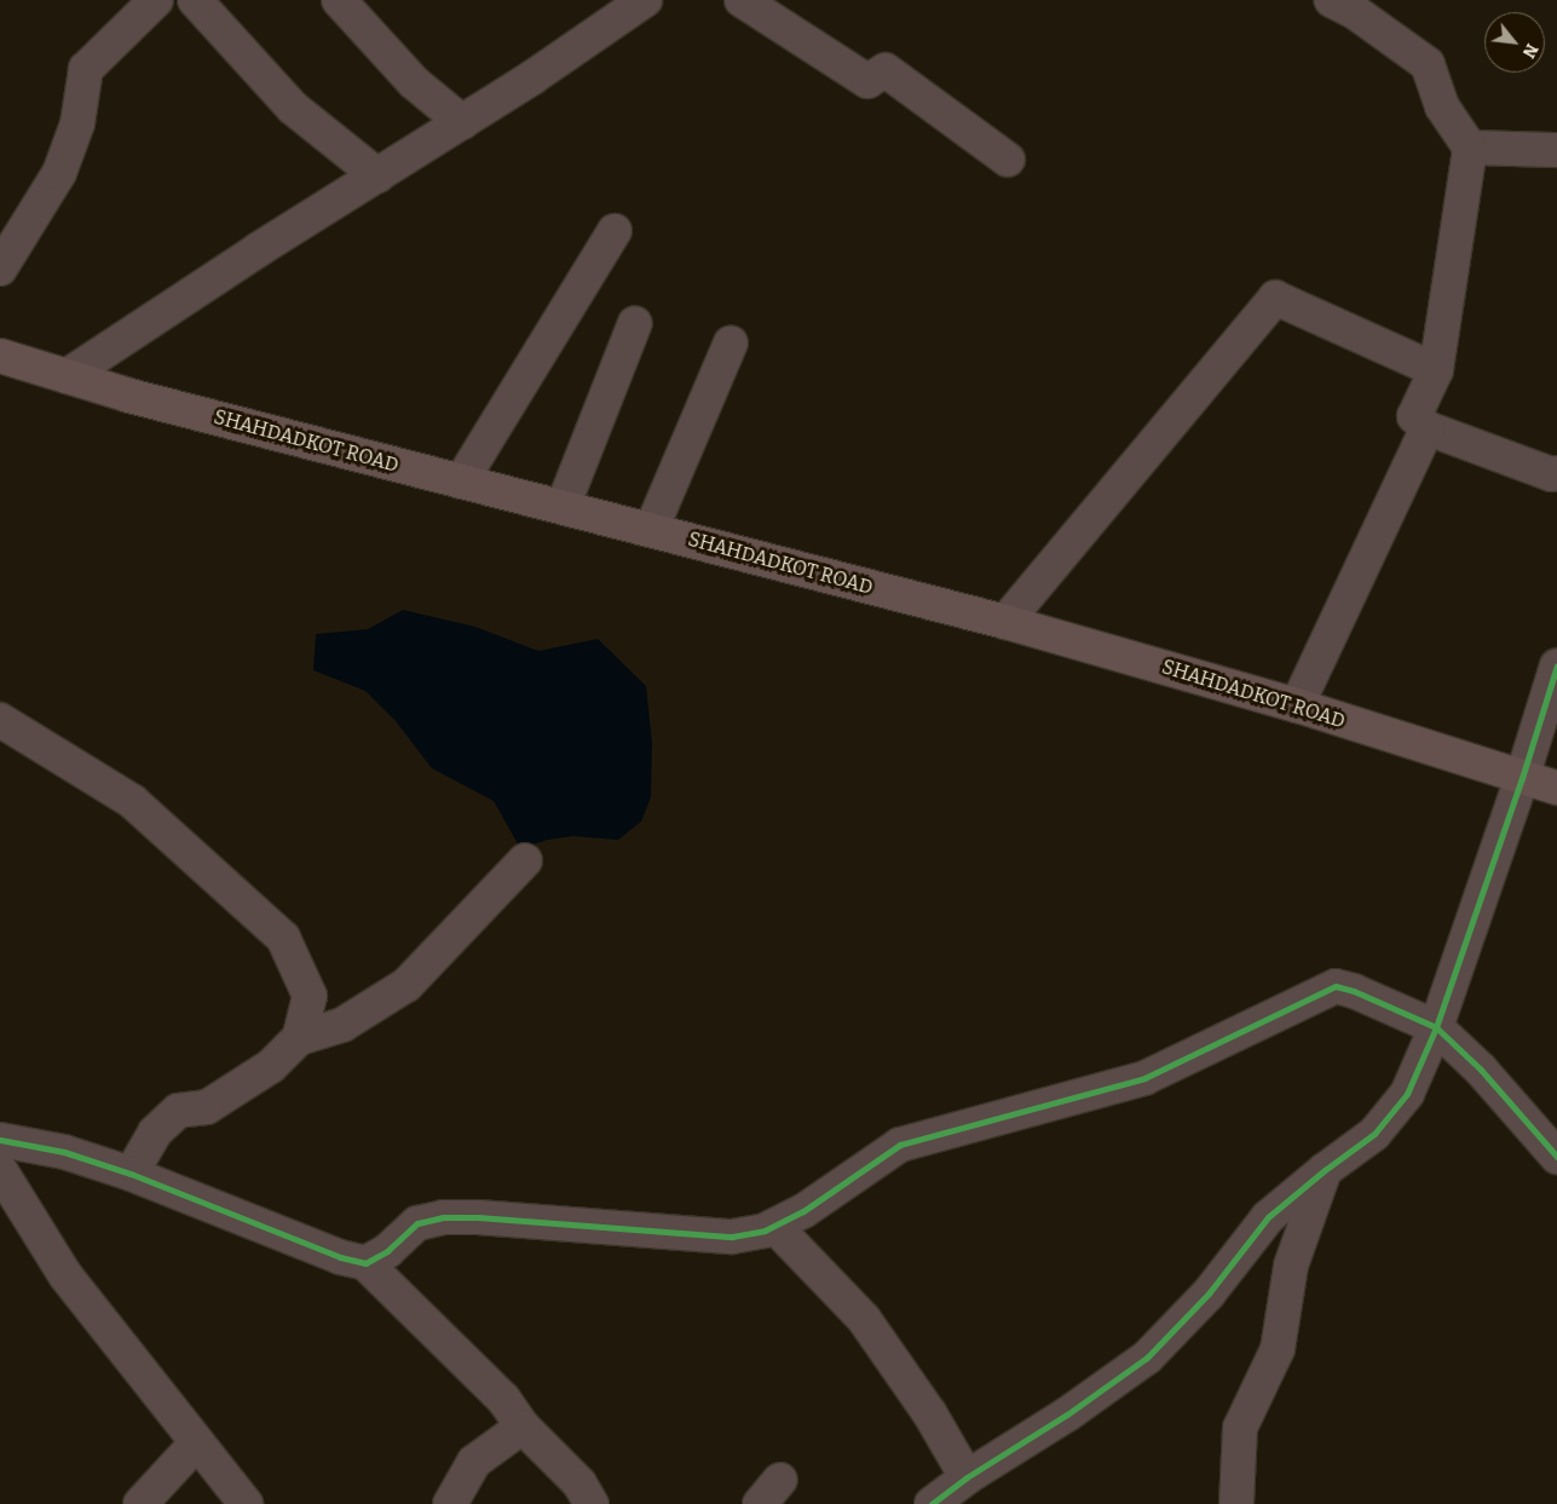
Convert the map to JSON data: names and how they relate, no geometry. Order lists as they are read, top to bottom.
{
  "streets": {
    "main road": ["SHAHDADKOT ROAD"]
  },
  "north": "bottom right"
}
